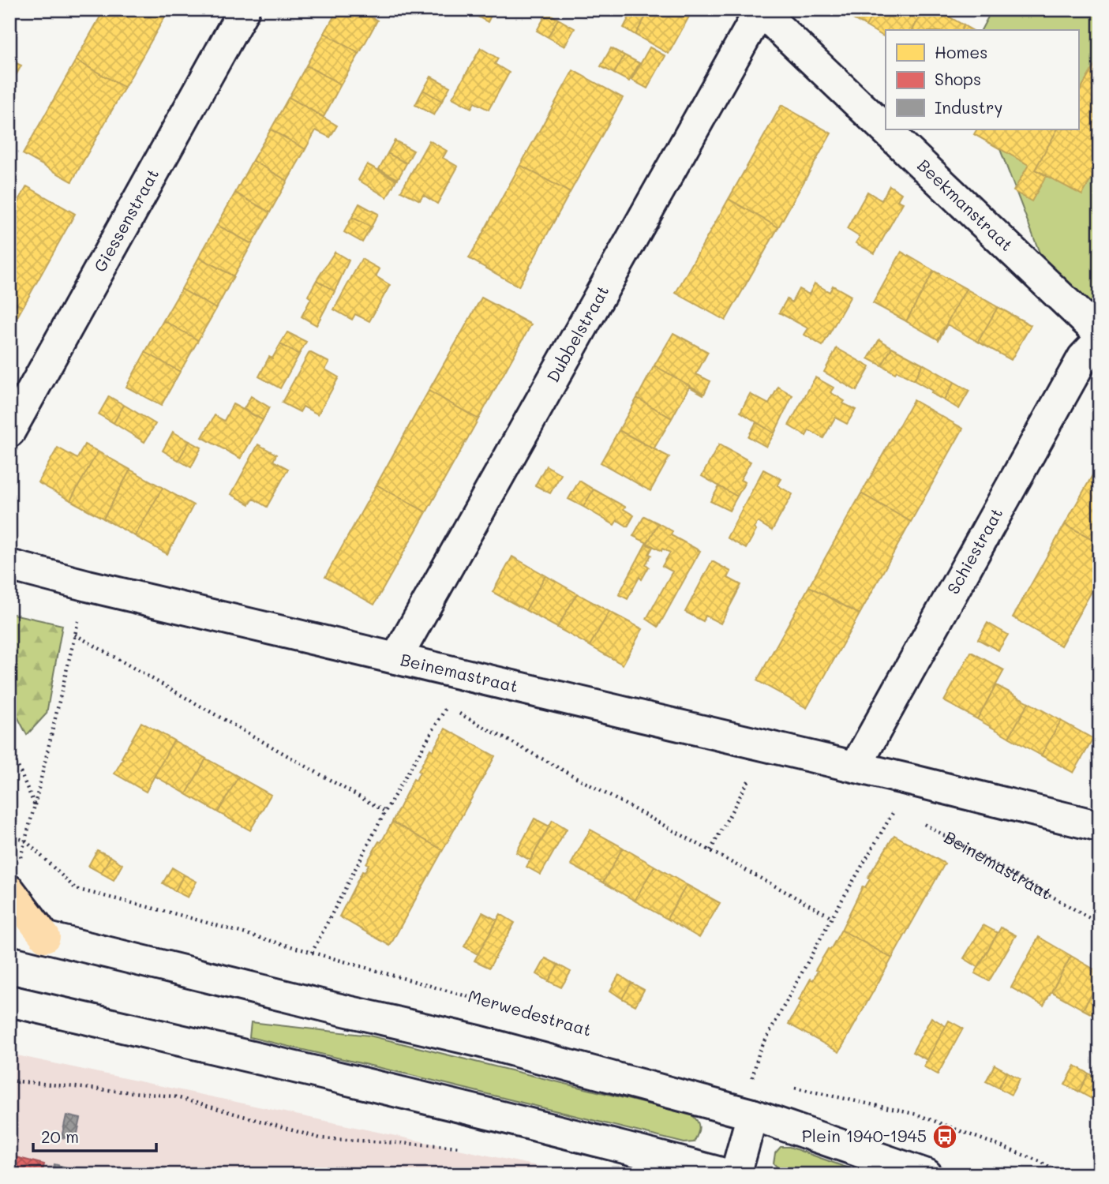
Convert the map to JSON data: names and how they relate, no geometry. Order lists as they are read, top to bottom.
{
  "streets": {
    "street": [
      "Beekmanstraat",
      "Giessenstraat",
      "Dubbelstraat",
      "Schiestraat",
      "Beinemastraat"
    ],
    "path": ["Merwedestraat"]
  },
  "crossings": [
    ["Beekmanstraat", "Dubbelstraat"],
    ["Dubbelstraat", "Beinemastraat"],
    ["Schiestraat", "Beinemastraat"]
  ],
  "places": {
    "bus stop": ["Plein 1940-1945"]
  },
  "legend": ["Homes", "Shops", "Industry"],
  "scale_bar": "20 m"
}
